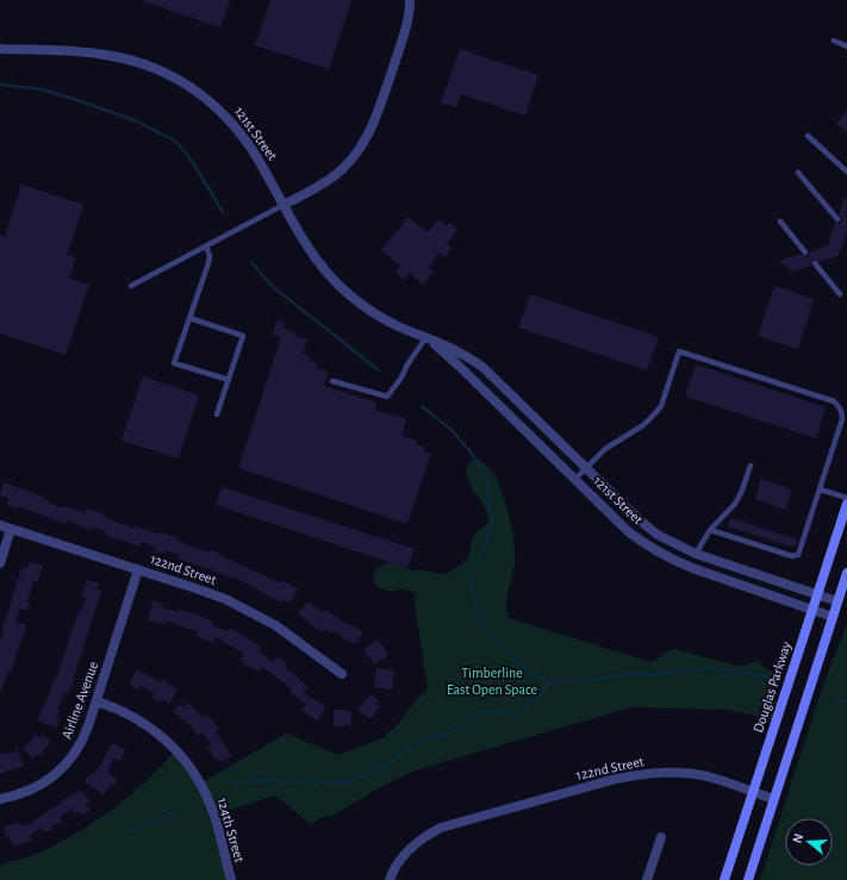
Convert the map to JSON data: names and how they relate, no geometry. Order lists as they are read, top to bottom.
{
  "streets": {
    "main road": ["Douglas Parkway"],
    "street": [
      "121st Street",
      "122nd Street",
      "Airline Avenue",
      "124th Street"
    ]
  },
  "crossings": [
    ["121st Street", "Douglas Parkway"],
    ["122nd Street", "Douglas Parkway"],
    ["122nd Street", "Airline Avenue"],
    ["Airline Avenue", "124th Street"]
  ],
  "parks": ["Timberline East Open Space"],
  "north": "left"
}
